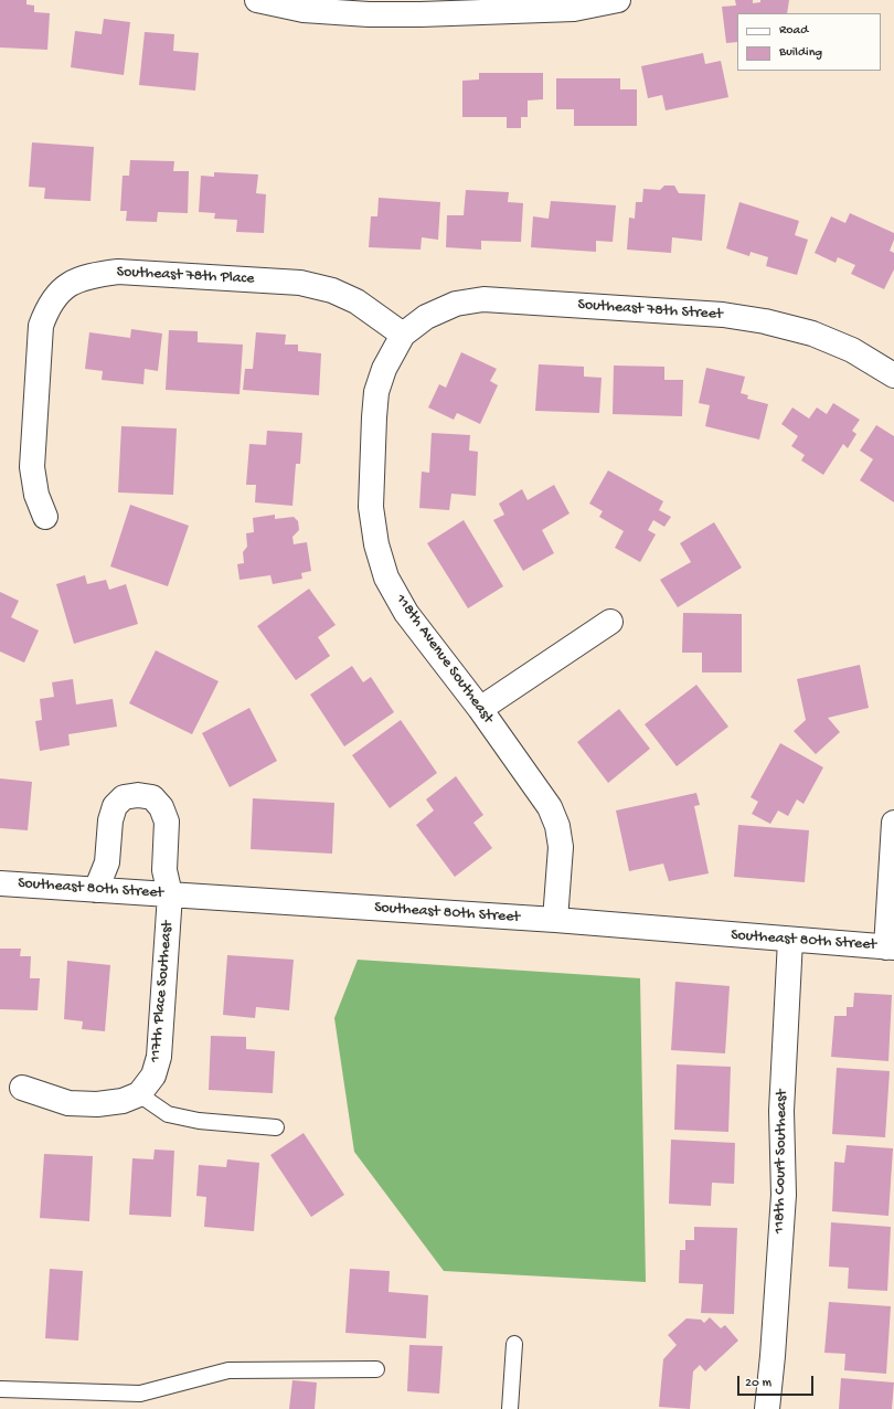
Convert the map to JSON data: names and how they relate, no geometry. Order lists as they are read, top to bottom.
{
  "streets": {
    "street": [
      "Southeast 78th Place",
      "Southeast 78th Street",
      "118th Avenue Southeast",
      "Southeast 80th Street",
      "117th Place Southeast",
      "118th Court Southeast"
    ]
  },
  "crossings": [
    ["Southeast 78th Place", "Southeast 78th Street"],
    ["Southeast 78th Place", "118th Avenue Southeast"],
    ["Southeast 78th Street", "118th Avenue Southeast"],
    ["118th Avenue Southeast", "Southeast 80th Street"],
    ["Southeast 80th Street", "117th Place Southeast"],
    ["Southeast 80th Street", "118th Court Southeast"]
  ],
  "legend": ["Road", "Building"],
  "scale_bar": "20 m"
}
